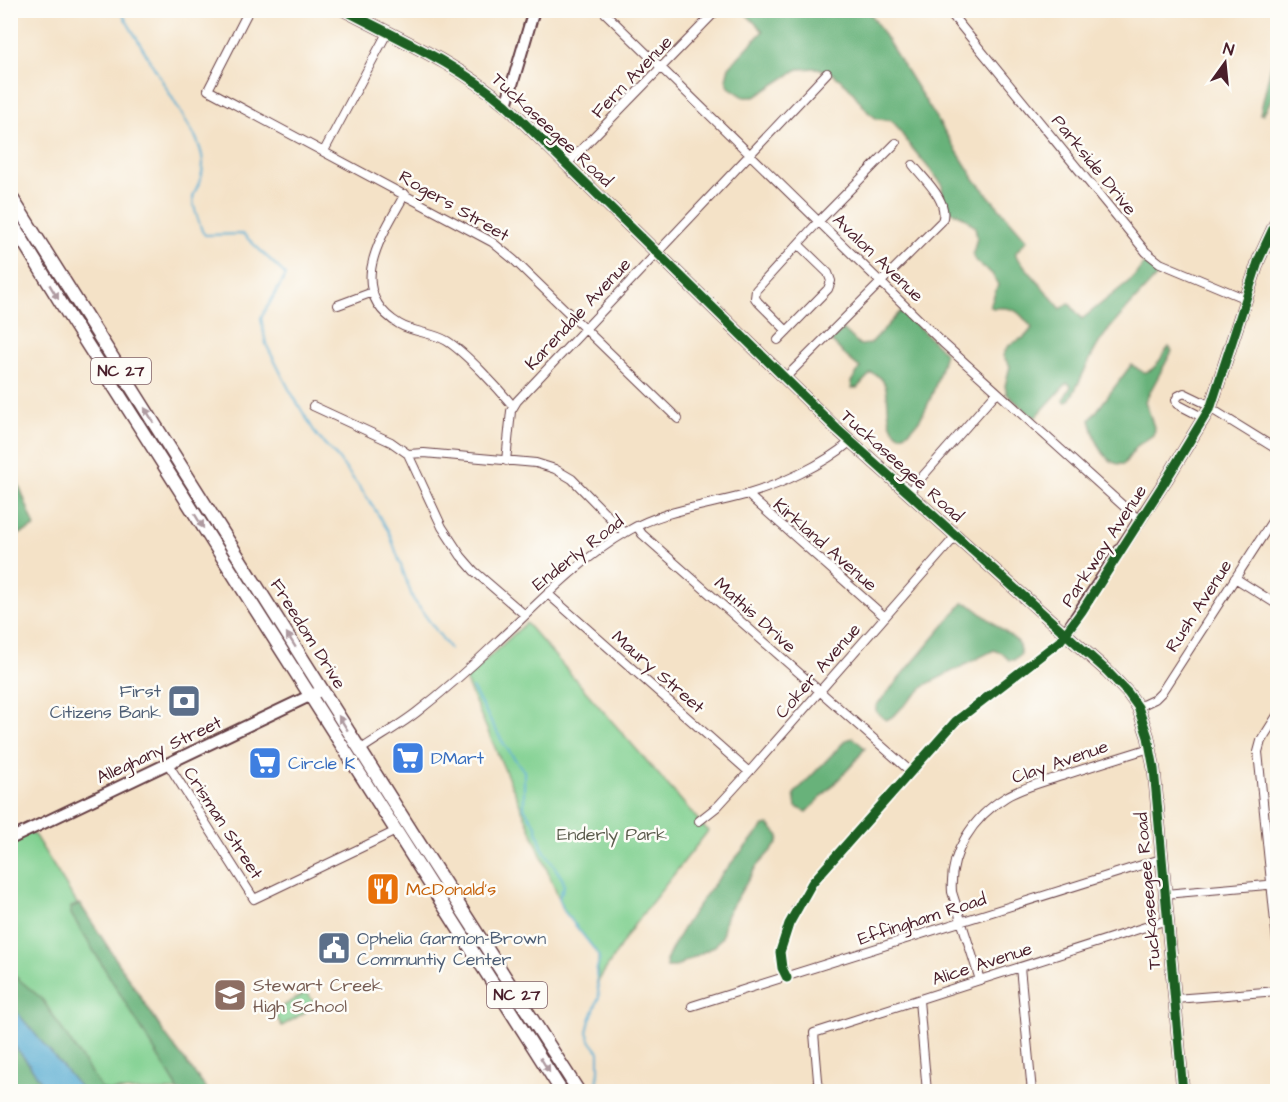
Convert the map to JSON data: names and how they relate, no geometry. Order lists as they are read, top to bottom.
{
  "streets": {
    "main road": [
      "Tuckaseegee Road",
      "NC 27",
      "Parkway Avenue",
      "Freedom Drive",
      "Alleghany Street"
    ],
    "street": [
      "Fern Avenue",
      "Parkside Drive",
      "Rogers Street",
      "Avalon Avenue",
      "Karendale Avenue",
      "Kirkland Avenue",
      "Enderly Road",
      "Rush Avenue",
      "Mathis Drive",
      "Coker Avenue",
      "Maury Street",
      "Clay Avenue",
      "Crisman Street",
      "Effingham Road",
      "Alice Avenue"
    ]
  },
  "crossings": [
    ["Fern Avenue", "Tuckaseegee Road"],
    ["Fern Avenue", "Avalon Avenue"],
    ["Tuckaseegee Road", "Karendale Avenue"],
    ["Tuckaseegee Road", "Parkway Avenue"],
    ["Tuckaseegee Road", "Enderly Road"],
    ["Tuckaseegee Road", "Rush Avenue"],
    ["Tuckaseegee Road", "Coker Avenue"],
    ["Tuckaseegee Road", "Clay Avenue"],
    ["Tuckaseegee Road", "Effingham Road"],
    ["Tuckaseegee Road", "Alice Avenue"],
    ["Parkside Drive", "Parkway Avenue"],
    ["Rogers Street", "Karendale Avenue"],
    ["Avalon Avenue", "Karendale Avenue"],
    ["Avalon Avenue", "Parkway Avenue"],
    ["Kirkland Avenue", "Enderly Road"],
    ["Kirkland Avenue", "Coker Avenue"],
    ["Parkway Avenue", "Mathis Drive"],
    ["Parkway Avenue", "Effingham Road"],
    ["Enderly Road", "Mathis Drive"],
    ["Enderly Road", "Freedom Drive"],
    ["Enderly Road", "Maury Street"],
    ["Mathis Drive", "Coker Avenue"],
    ["Freedom Drive", "Alleghany Street"],
    ["Freedom Drive", "Crisman Street"],
    ["Coker Avenue", "Maury Street"],
    ["Alleghany Street", "Crisman Street"],
    ["Clay Avenue", "Effingham Road"],
    ["Clay Avenue", "Alice Avenue"]
  ],
  "parks": ["Enderly Park"],
  "places": {
    "bank": ["First Citizens Bank"],
    "supermarket": ["DMart", "Circle K"],
    "restaurant": ["McDonald's"],
    "public building": ["Ophelia Garmon-Brown Communtiy Center"],
    "school or university": ["Stewart Creek High School"]
  },
  "north": "top"
}
